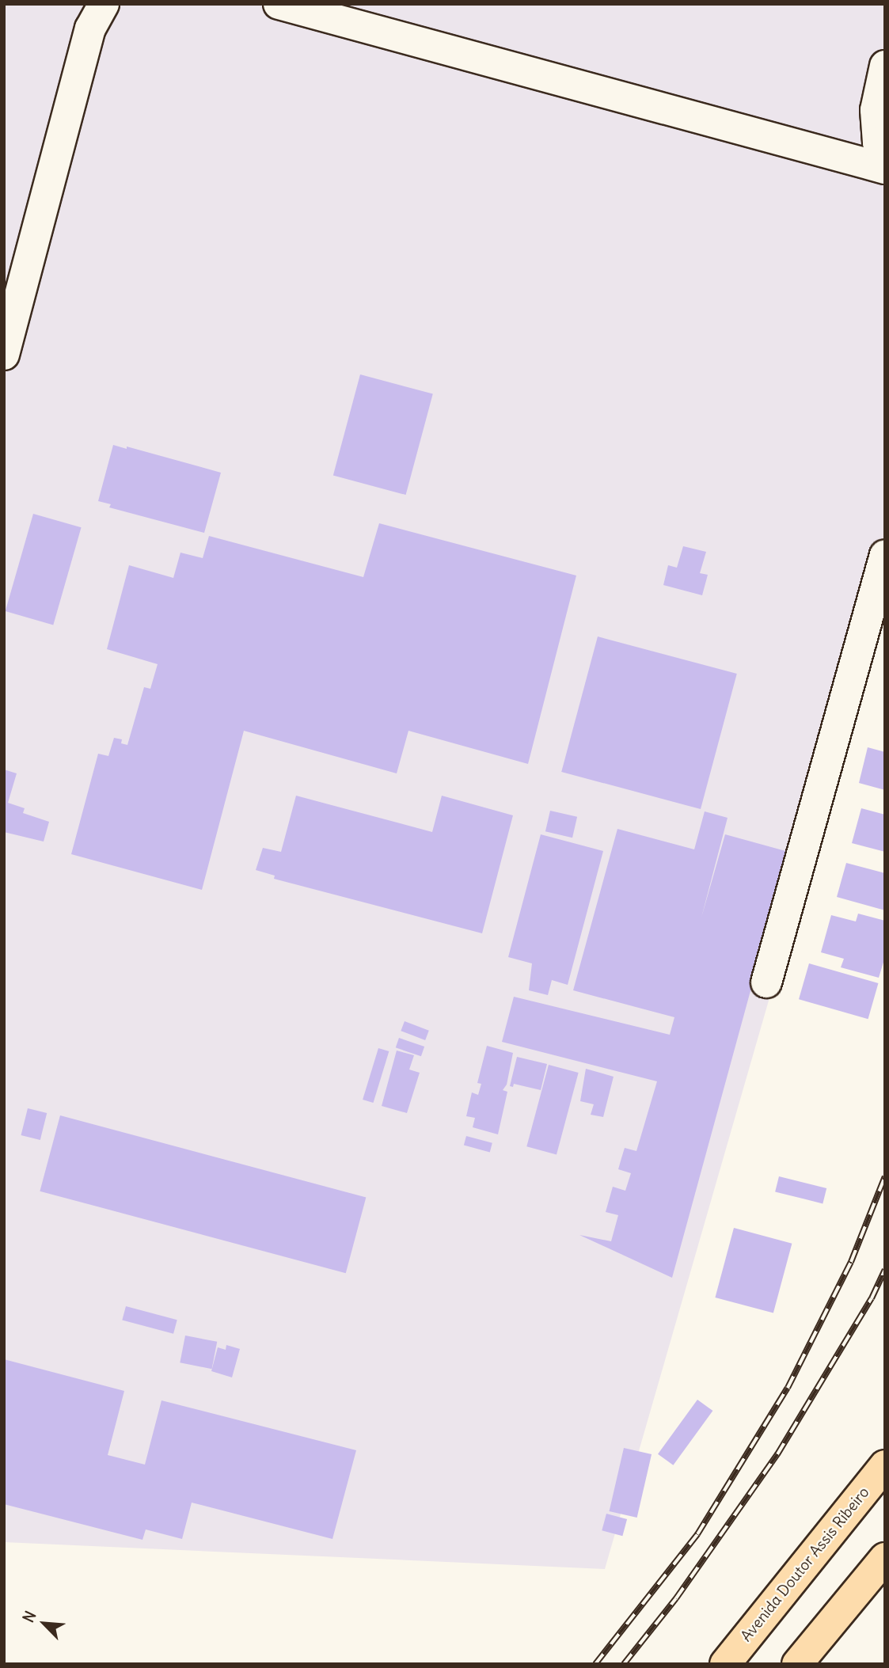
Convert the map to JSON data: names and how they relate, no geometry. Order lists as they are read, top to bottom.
{
  "streets": {
    "main road": ["Avenida Doutor Assis Ribeiro"]
  },
  "north": "top left"
}
